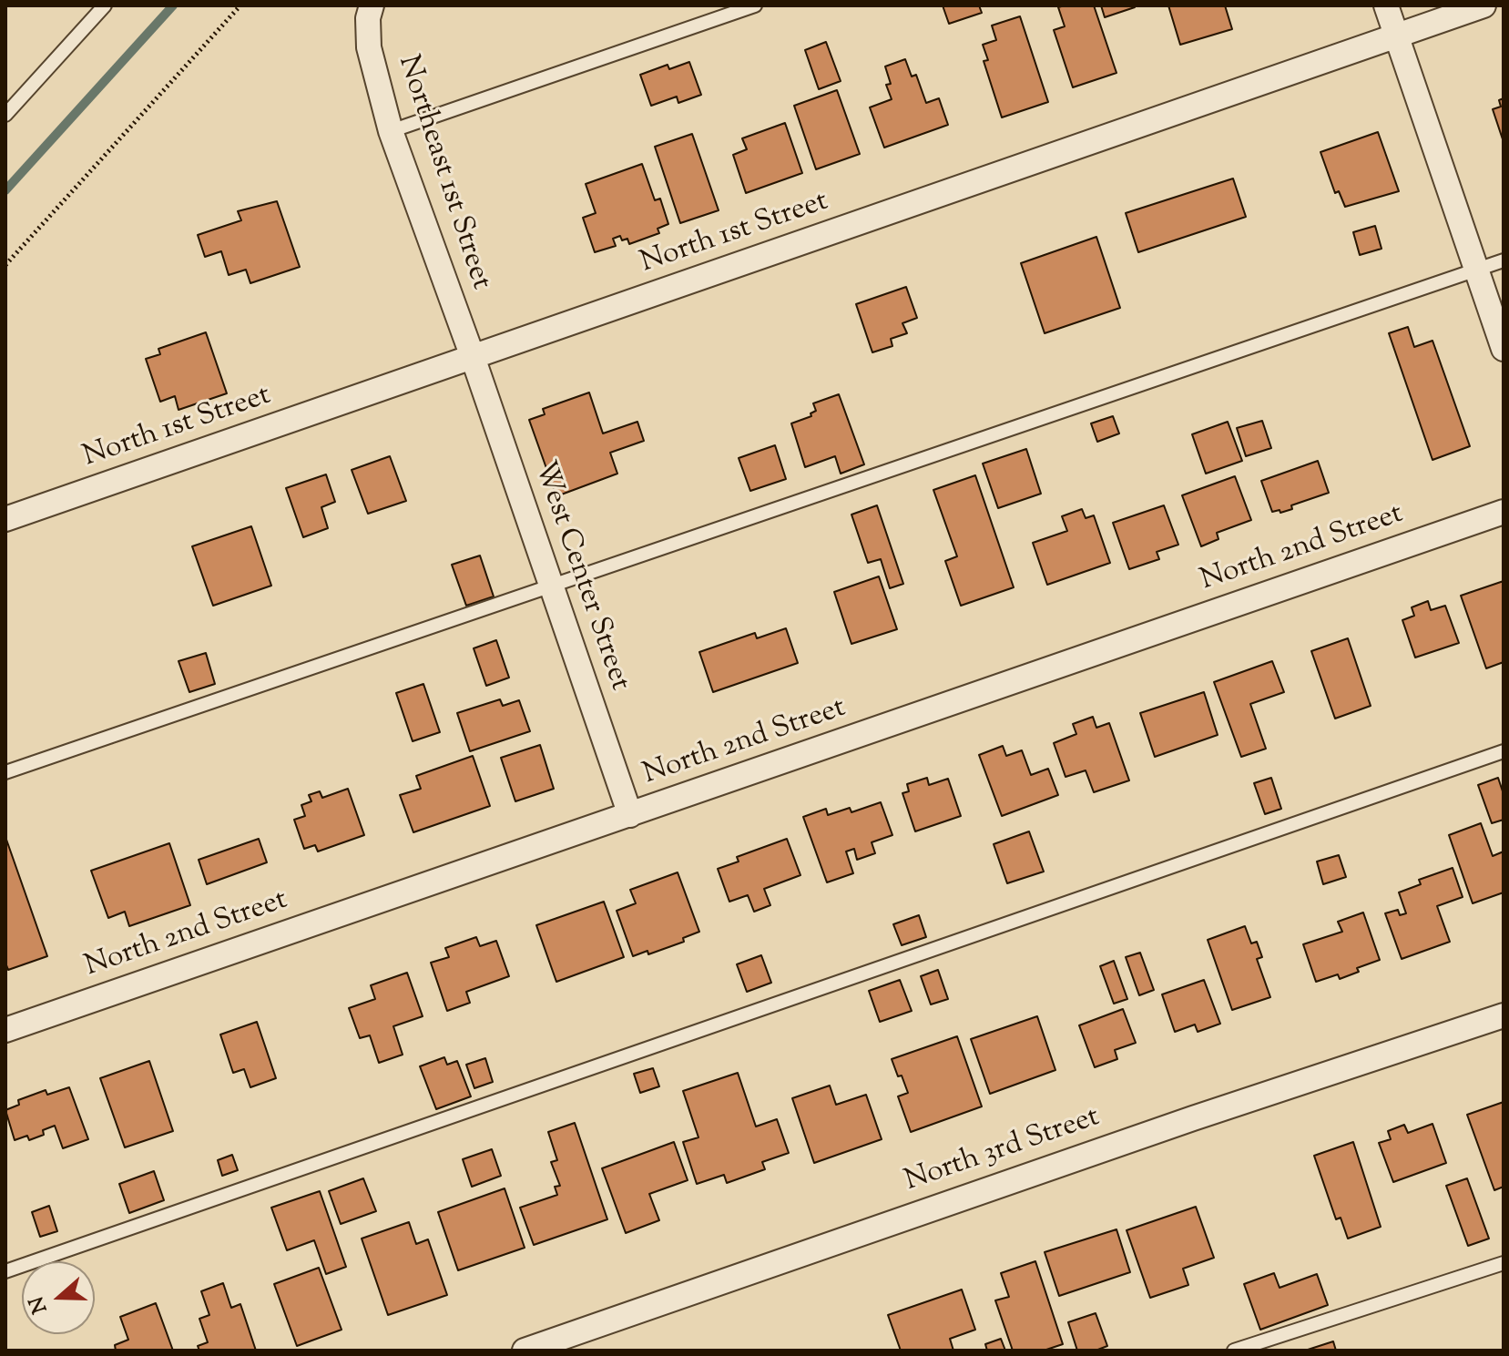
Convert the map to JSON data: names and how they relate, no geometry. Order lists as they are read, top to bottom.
{
  "streets": {
    "street": [
      "Northeast 1st Street",
      "North 1st Street",
      "North 2nd Street",
      "West Center Street",
      "North 3rd Street"
    ]
  },
  "crossings": [
    ["Northeast 1st Street", "North 1st Street"],
    ["Northeast 1st Street", "West Center Street"],
    ["North 1st Street", "West Center Street"],
    ["North 2nd Street", "West Center Street"]
  ],
  "north": "left"
}
